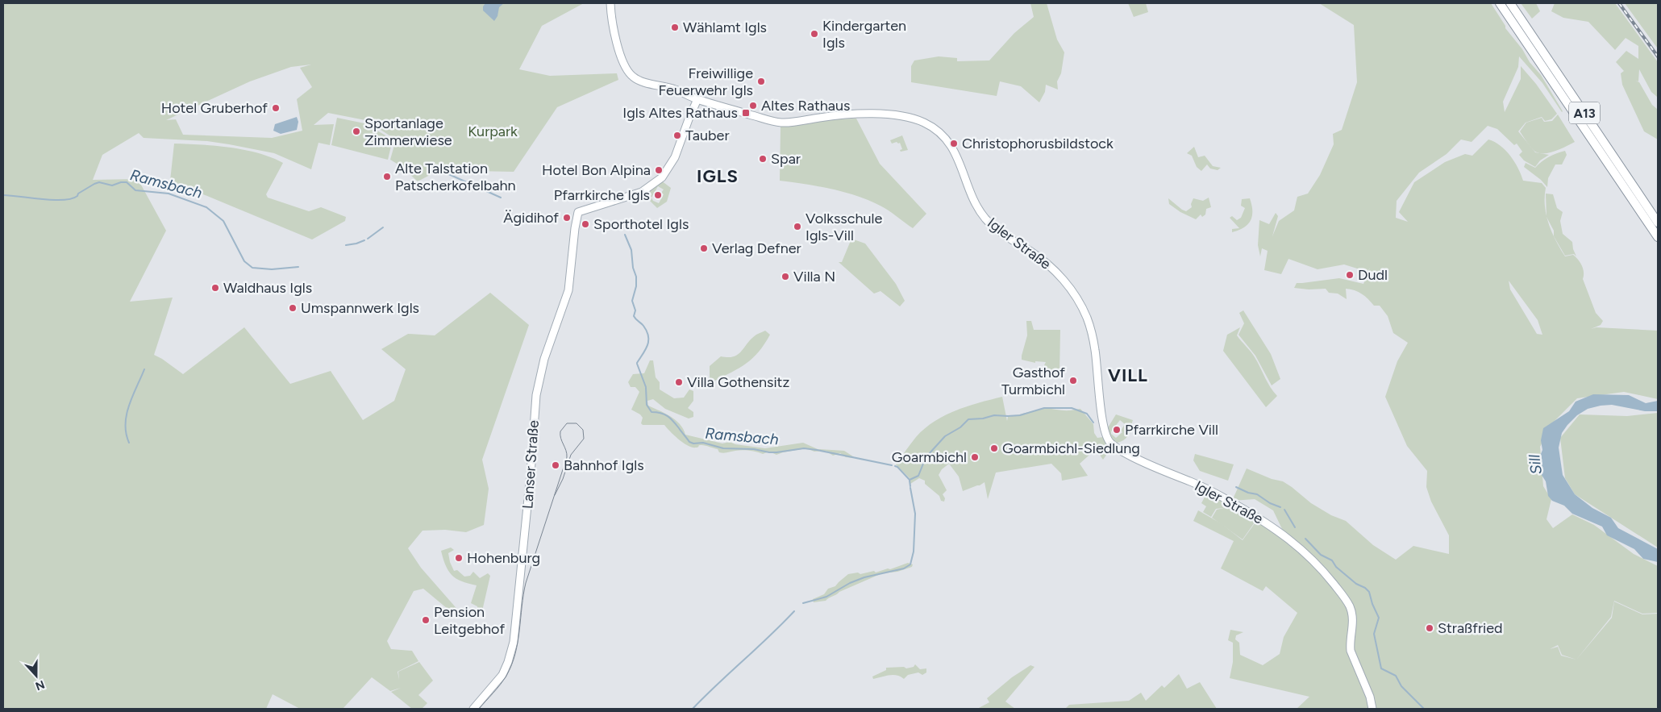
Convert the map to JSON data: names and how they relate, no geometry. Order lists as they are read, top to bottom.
{
  "streets": {
    "highway": ["A13"],
    "main road": ["Igler Straße", "Lanser Straße"]
  },
  "crossings": [
    ["Igler Straße", "Lanser Straße"]
  ],
  "districts": ["IGLS", "VILL"],
  "water": ["Ramsbach", "Sill"],
  "parks": ["Kurpark"],
  "places": {
    "other": [
      "Wählamt Igls",
      "Kindergarten Igls",
      "Freiwillige Feuerwehr Igls",
      "Altes Rathaus",
      "Hotel Gruberhof",
      "Sportanlage Zimmerwiese",
      "Tauber",
      "Christophorusbildstock",
      "Spar",
      "Hotel Bon Alpina",
      "Alte Talstation Patscherkofelbahn",
      "Pfarrkirche Igls",
      "Ägidihof",
      "Sporthotel Igls",
      "Volksschule Igls-Vill",
      "Verlag Defner",
      "Dudl",
      "Villa N",
      "Waldhaus Igls",
      "Umspannwerk Igls",
      "Gasthof Turmbichl",
      "Villa Gothensitz",
      "Pfarrkirche Vill",
      "Goarmbichl-Siedlung",
      "Goarmbichl",
      "Bahnhof Igls",
      "Hohenburg",
      "Pension Leitgebhof",
      "Straßfried"
    ],
    "transit": ["Igls Altes Rathaus"]
  },
  "north": "bottom"
}
